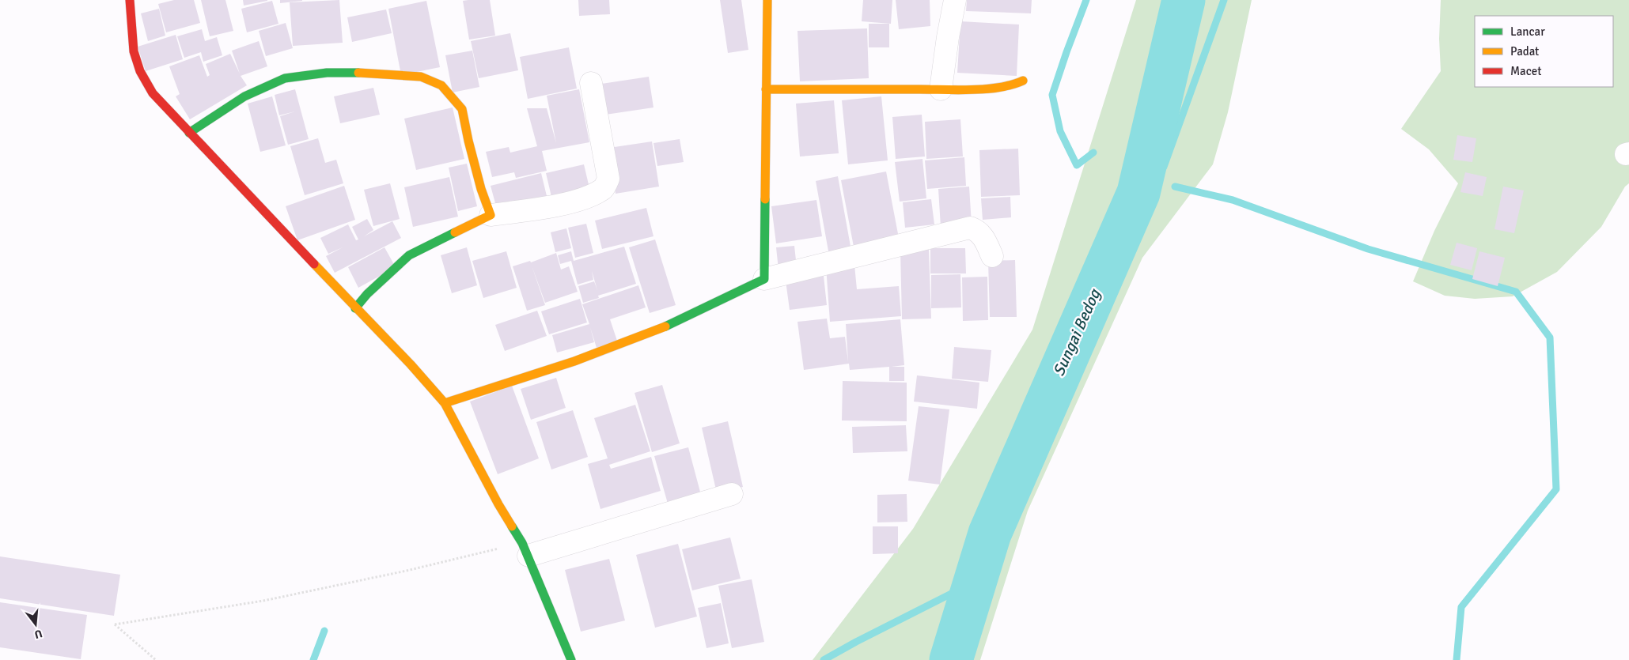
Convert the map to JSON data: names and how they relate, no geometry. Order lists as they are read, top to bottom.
{
  "water": ["Sungai Bedog"],
  "legend": ["Lancar", "Padat", "Macet"],
  "north": "bottom"
}
